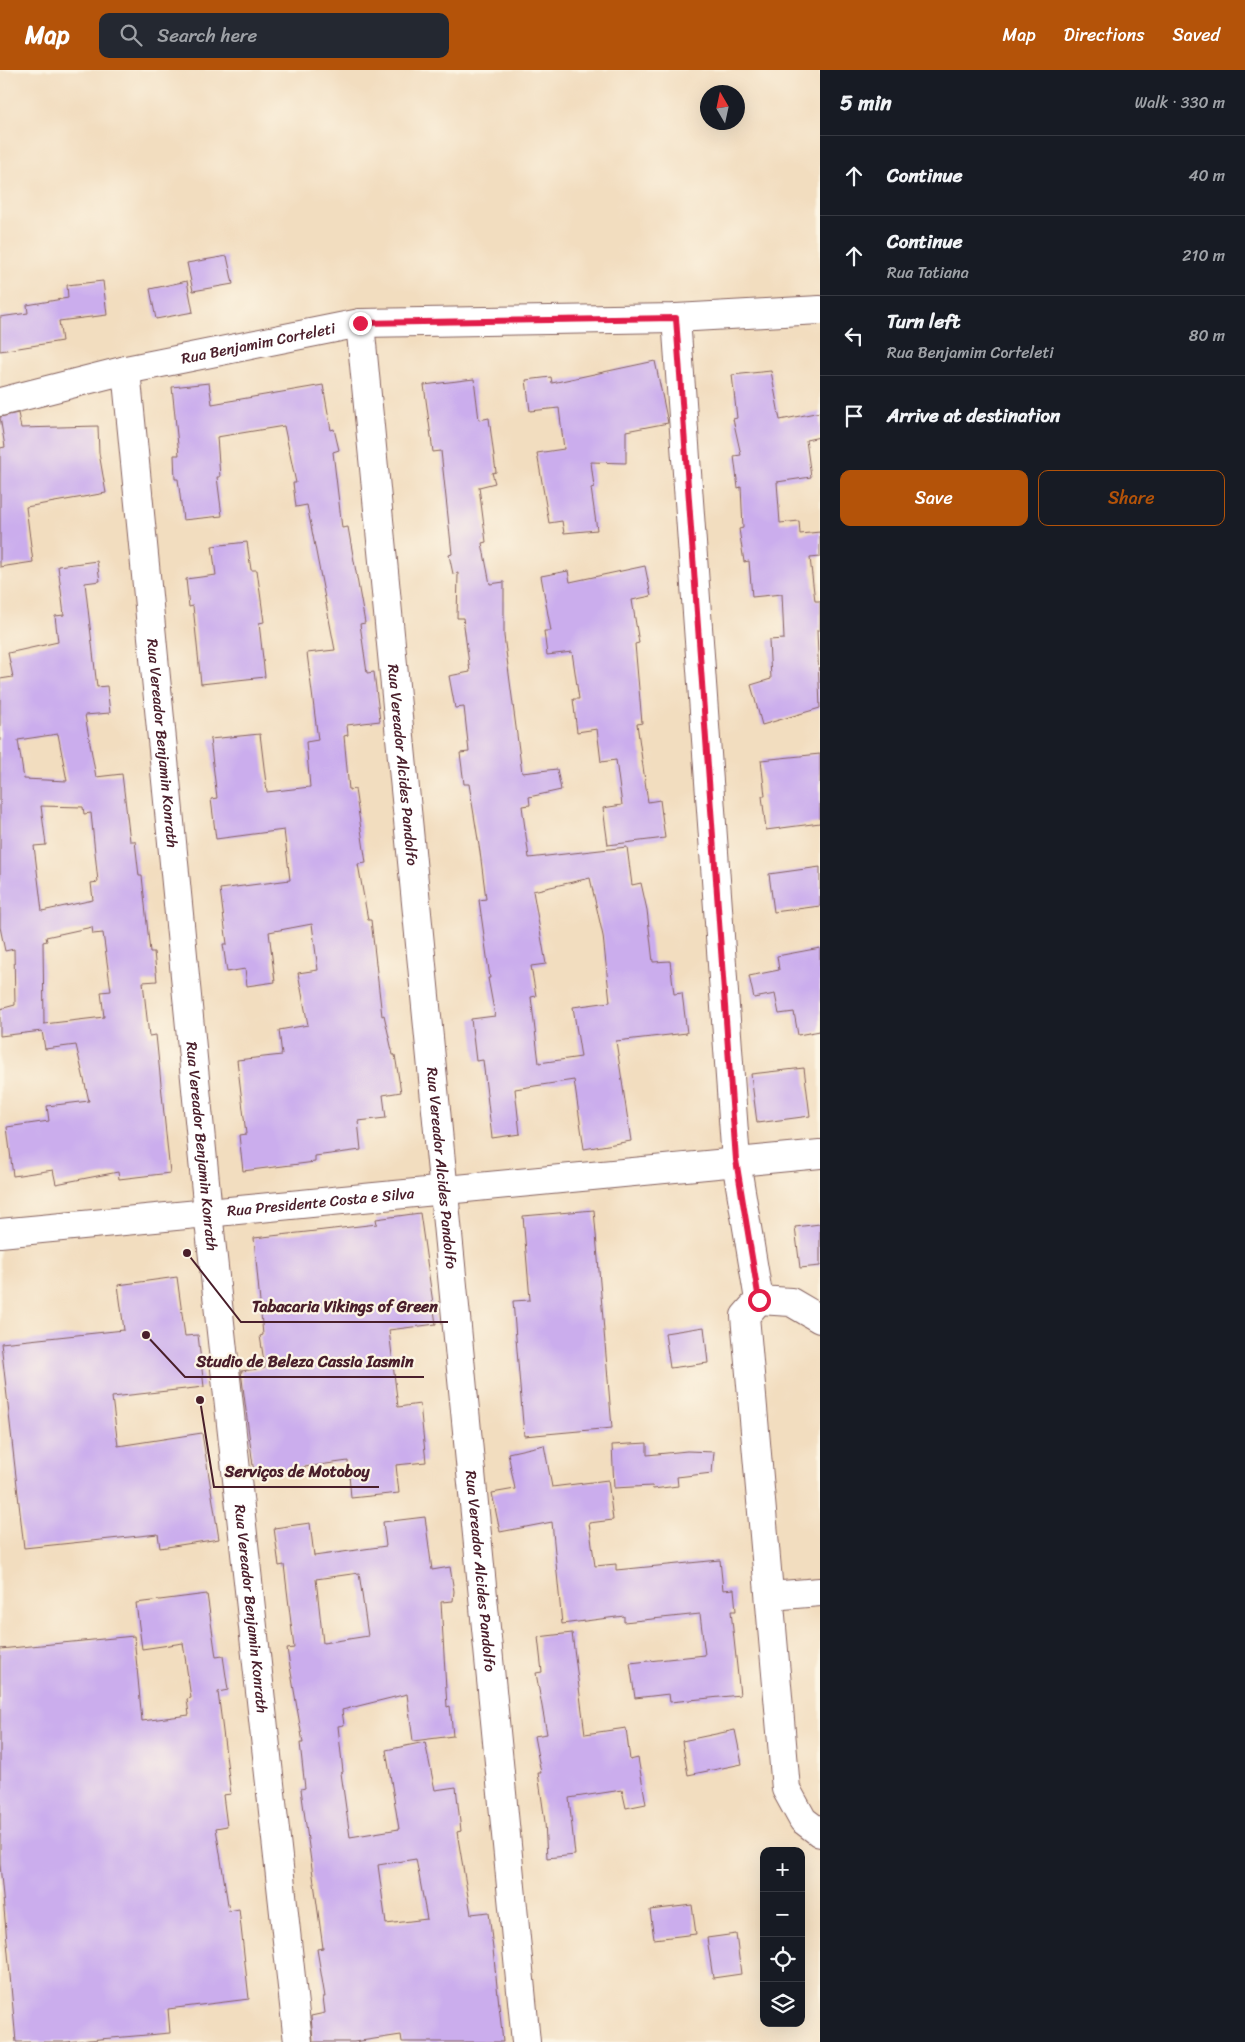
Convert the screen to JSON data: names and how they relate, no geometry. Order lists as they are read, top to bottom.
{
  "streets": {
    "street": [
      "Rua Benjamim Corteleti",
      "Rua Vereador Benjamin Konrath",
      "Rua Vereador Alcides Pandolfo",
      "Rua Presidente Costa e Silva"
    ]
  },
  "crossings": [
    ["Rua Benjamim Corteleti", "Rua Vereador Benjamin Konrath"],
    ["Rua Benjamim Corteleti", "Rua Vereador Alcides Pandolfo"],
    ["Rua Vereador Benjamin Konrath", "Rua Presidente Costa e Silva"],
    ["Rua Vereador Alcides Pandolfo", "Rua Presidente Costa e Silva"]
  ],
  "places": ["Tabacaria Vikings of Green", "Studio de Beleza Cassia Iasmin", "Serviços de Motoboy"],
  "north": "top",
  "page": {
    "header": "Map",
    "search": "Search here",
    "nav": ["Map", "Directions", "Saved"],
    "heading": ["5 min", "Walk · 330 m"],
    "list": [
      ["Continue", "40 m"],
      ["Continue", "Rua Tatiana", "210 m"],
      ["Turn left", "Rua Benjamim Corteleti", "80 m"],
      "Arrive at destination"
    ],
    "buttons": ["Save", "Share"],
    "map_buttons": ["+", "−"]
  }
}
